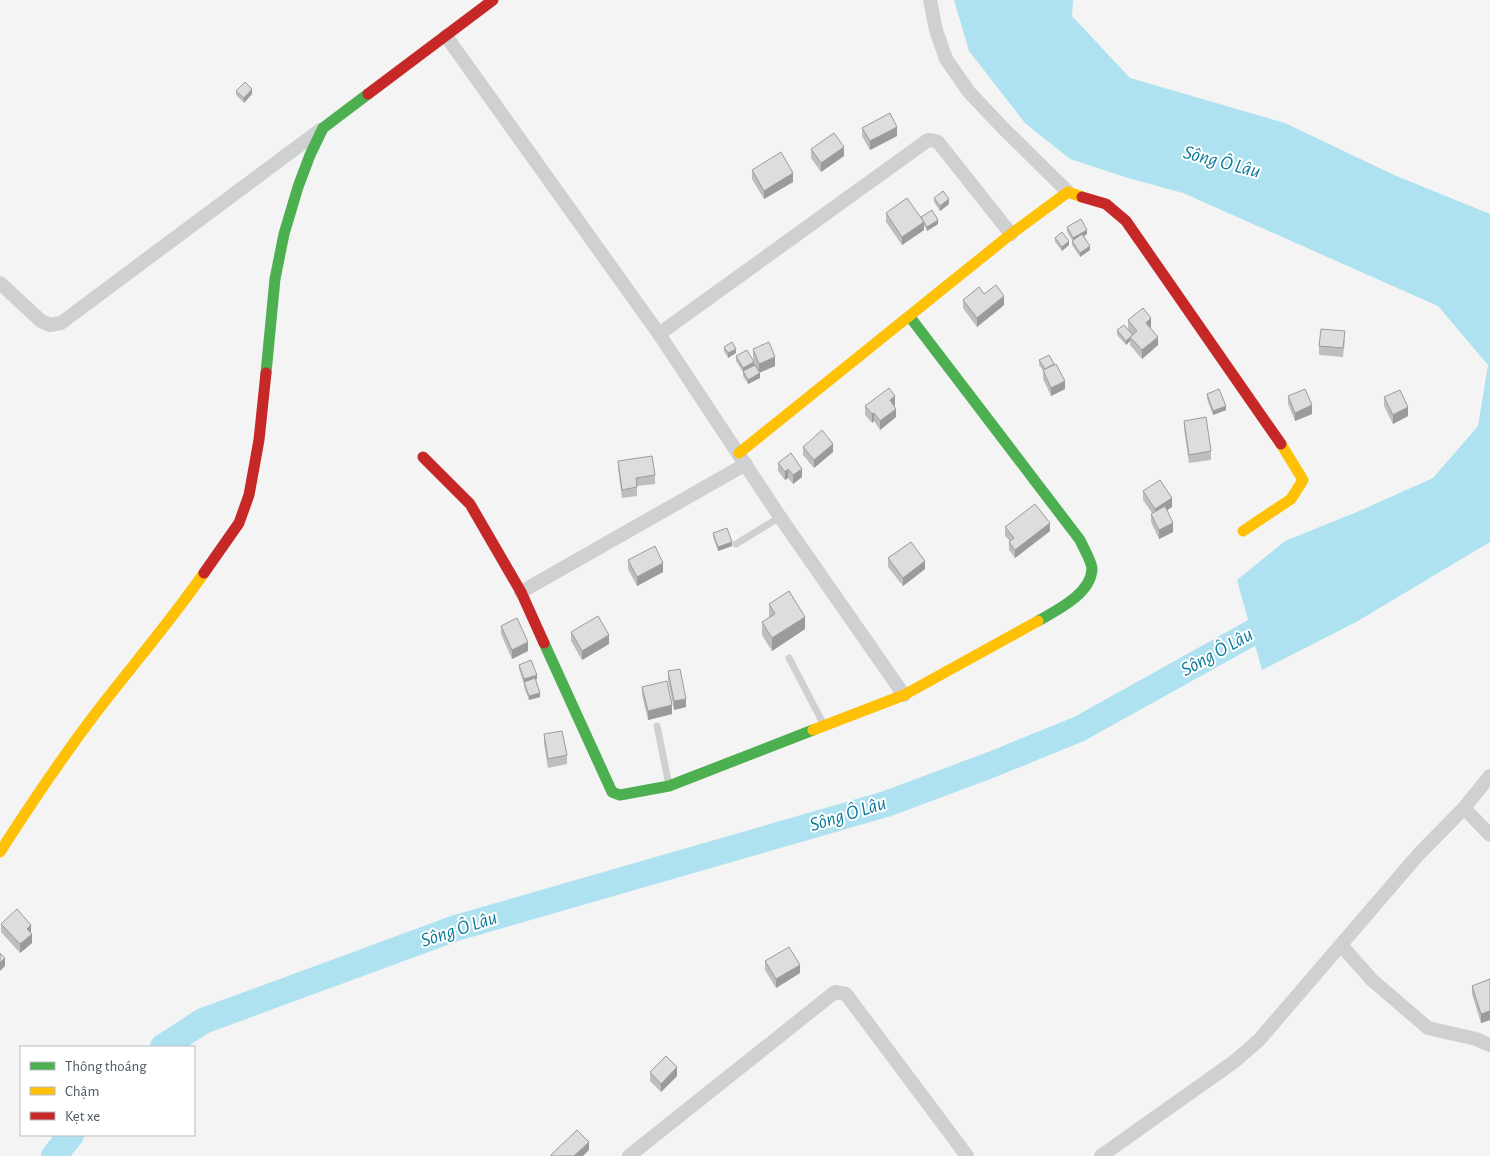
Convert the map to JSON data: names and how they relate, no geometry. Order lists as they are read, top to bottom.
{
  "water": ["Sông Ô Lâu"],
  "legend": ["Thông thoáng", "Chậm", "Kẹt xe"]
}
